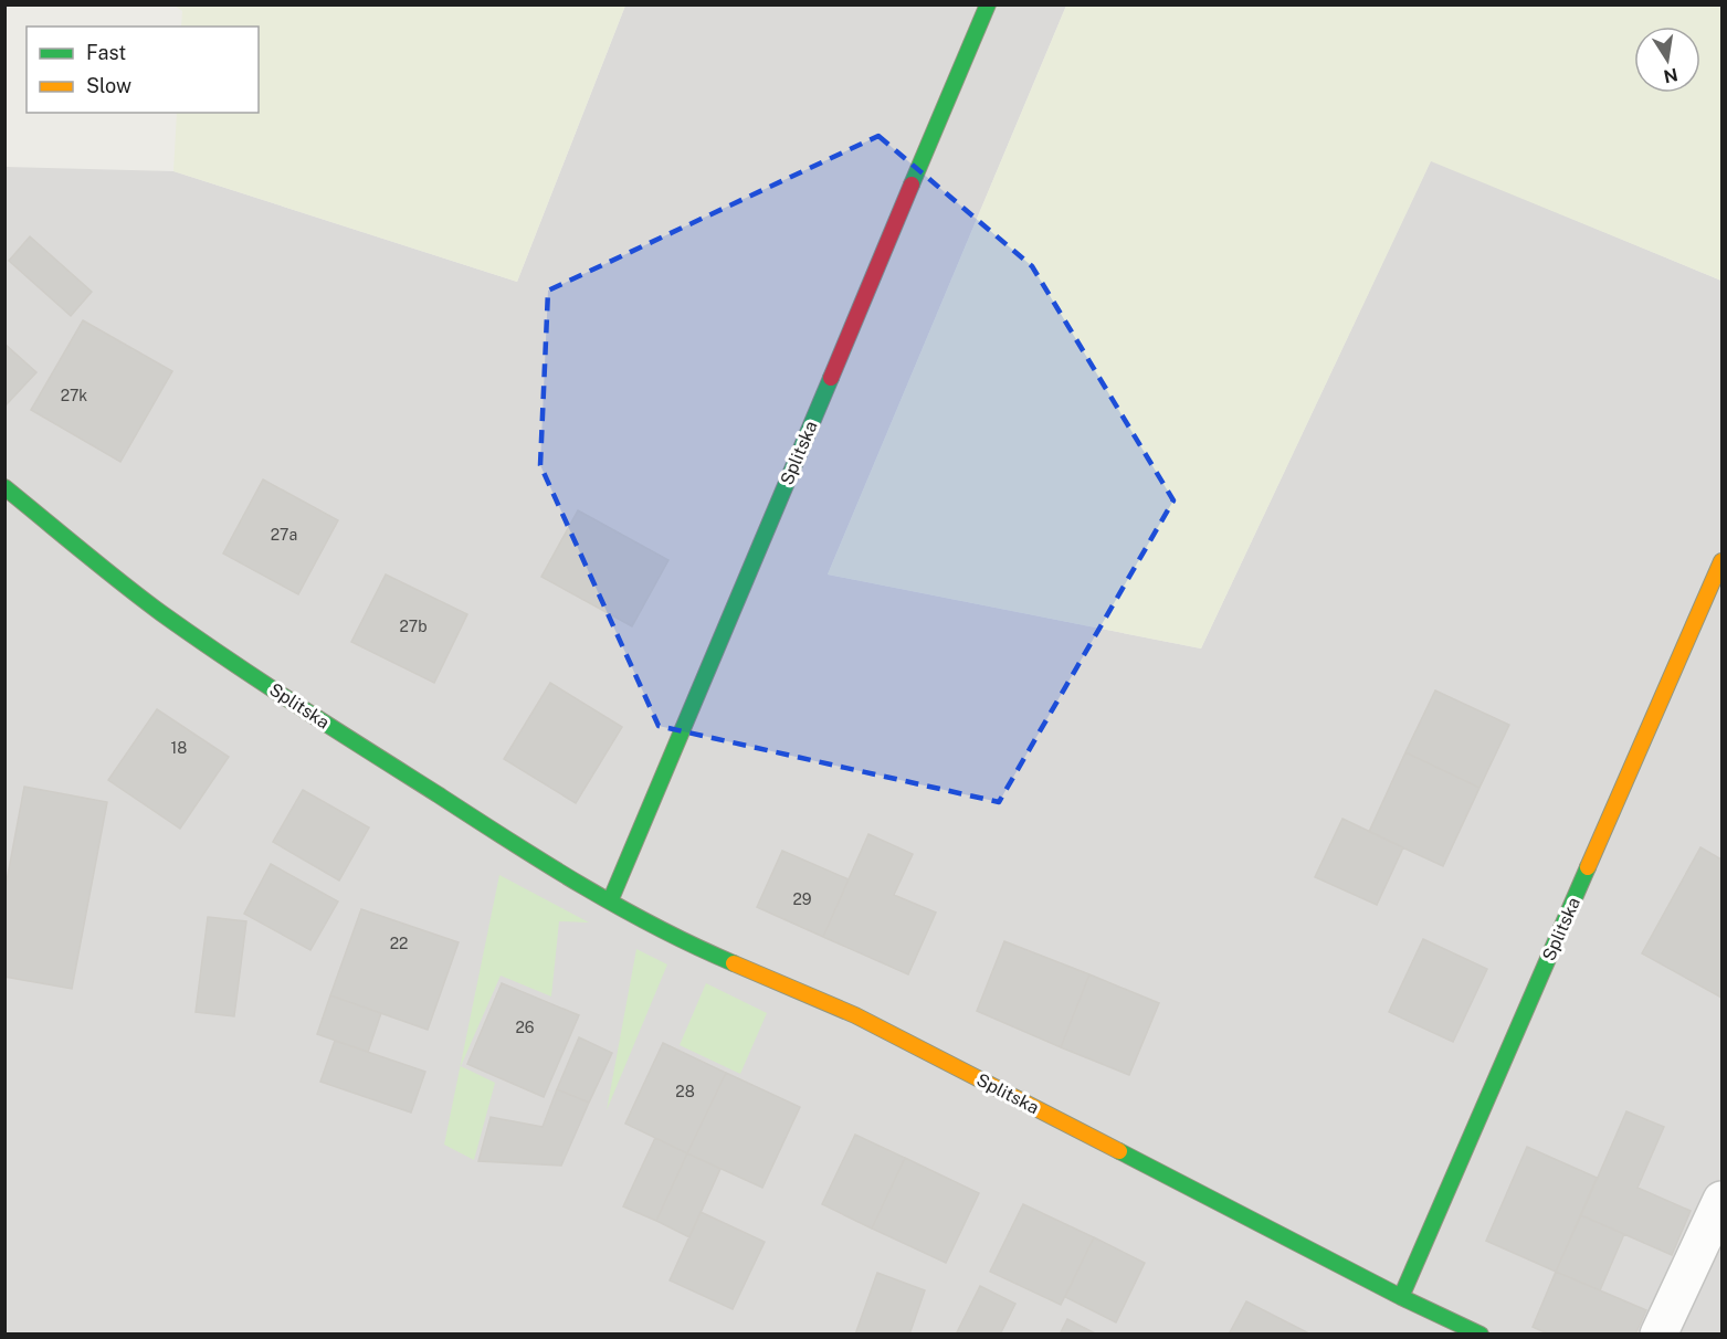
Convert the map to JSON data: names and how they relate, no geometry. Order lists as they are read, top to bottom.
{
  "streets": {
    "street": ["Splitska"]
  },
  "house_numbers": [
    "27k",
    "27a",
    "27b",
    "18",
    "29",
    "22",
    "26",
    "28"
  ],
  "legend": ["Fast", "Slow"],
  "north": "bottom"
}
